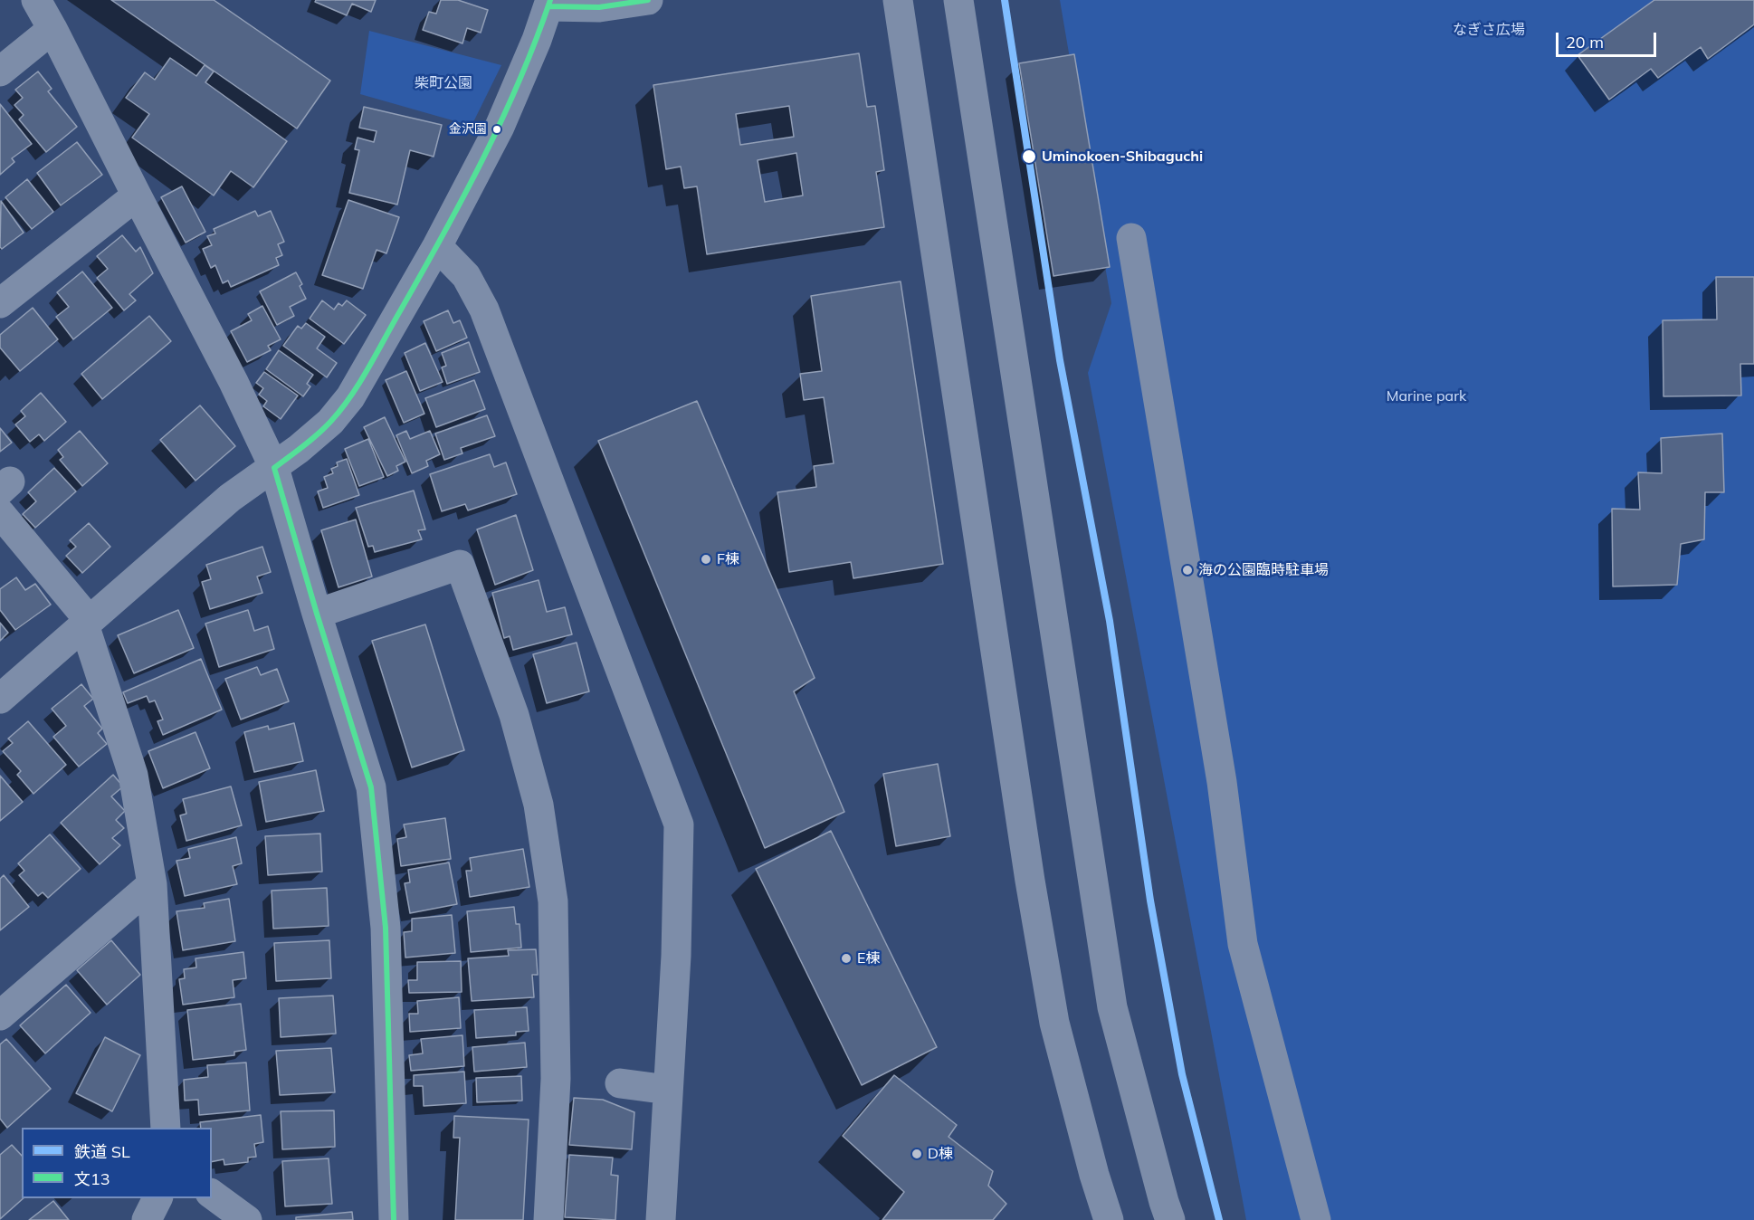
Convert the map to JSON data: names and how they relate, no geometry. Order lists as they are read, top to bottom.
{
  "parks": ["なぎさ広場", "柴町公園", "Marine park"],
  "places": [
    "金沢園",
    "Uminokoen-Shibaguchi",
    "F棟",
    "海の公園臨時駐車場",
    "E棟",
    "D棟"
  ],
  "lines": ["rail line SL", "transit line 文13"],
  "legend": ["鉄道 SL", "文13"],
  "scale_bar": "20 m"
}
